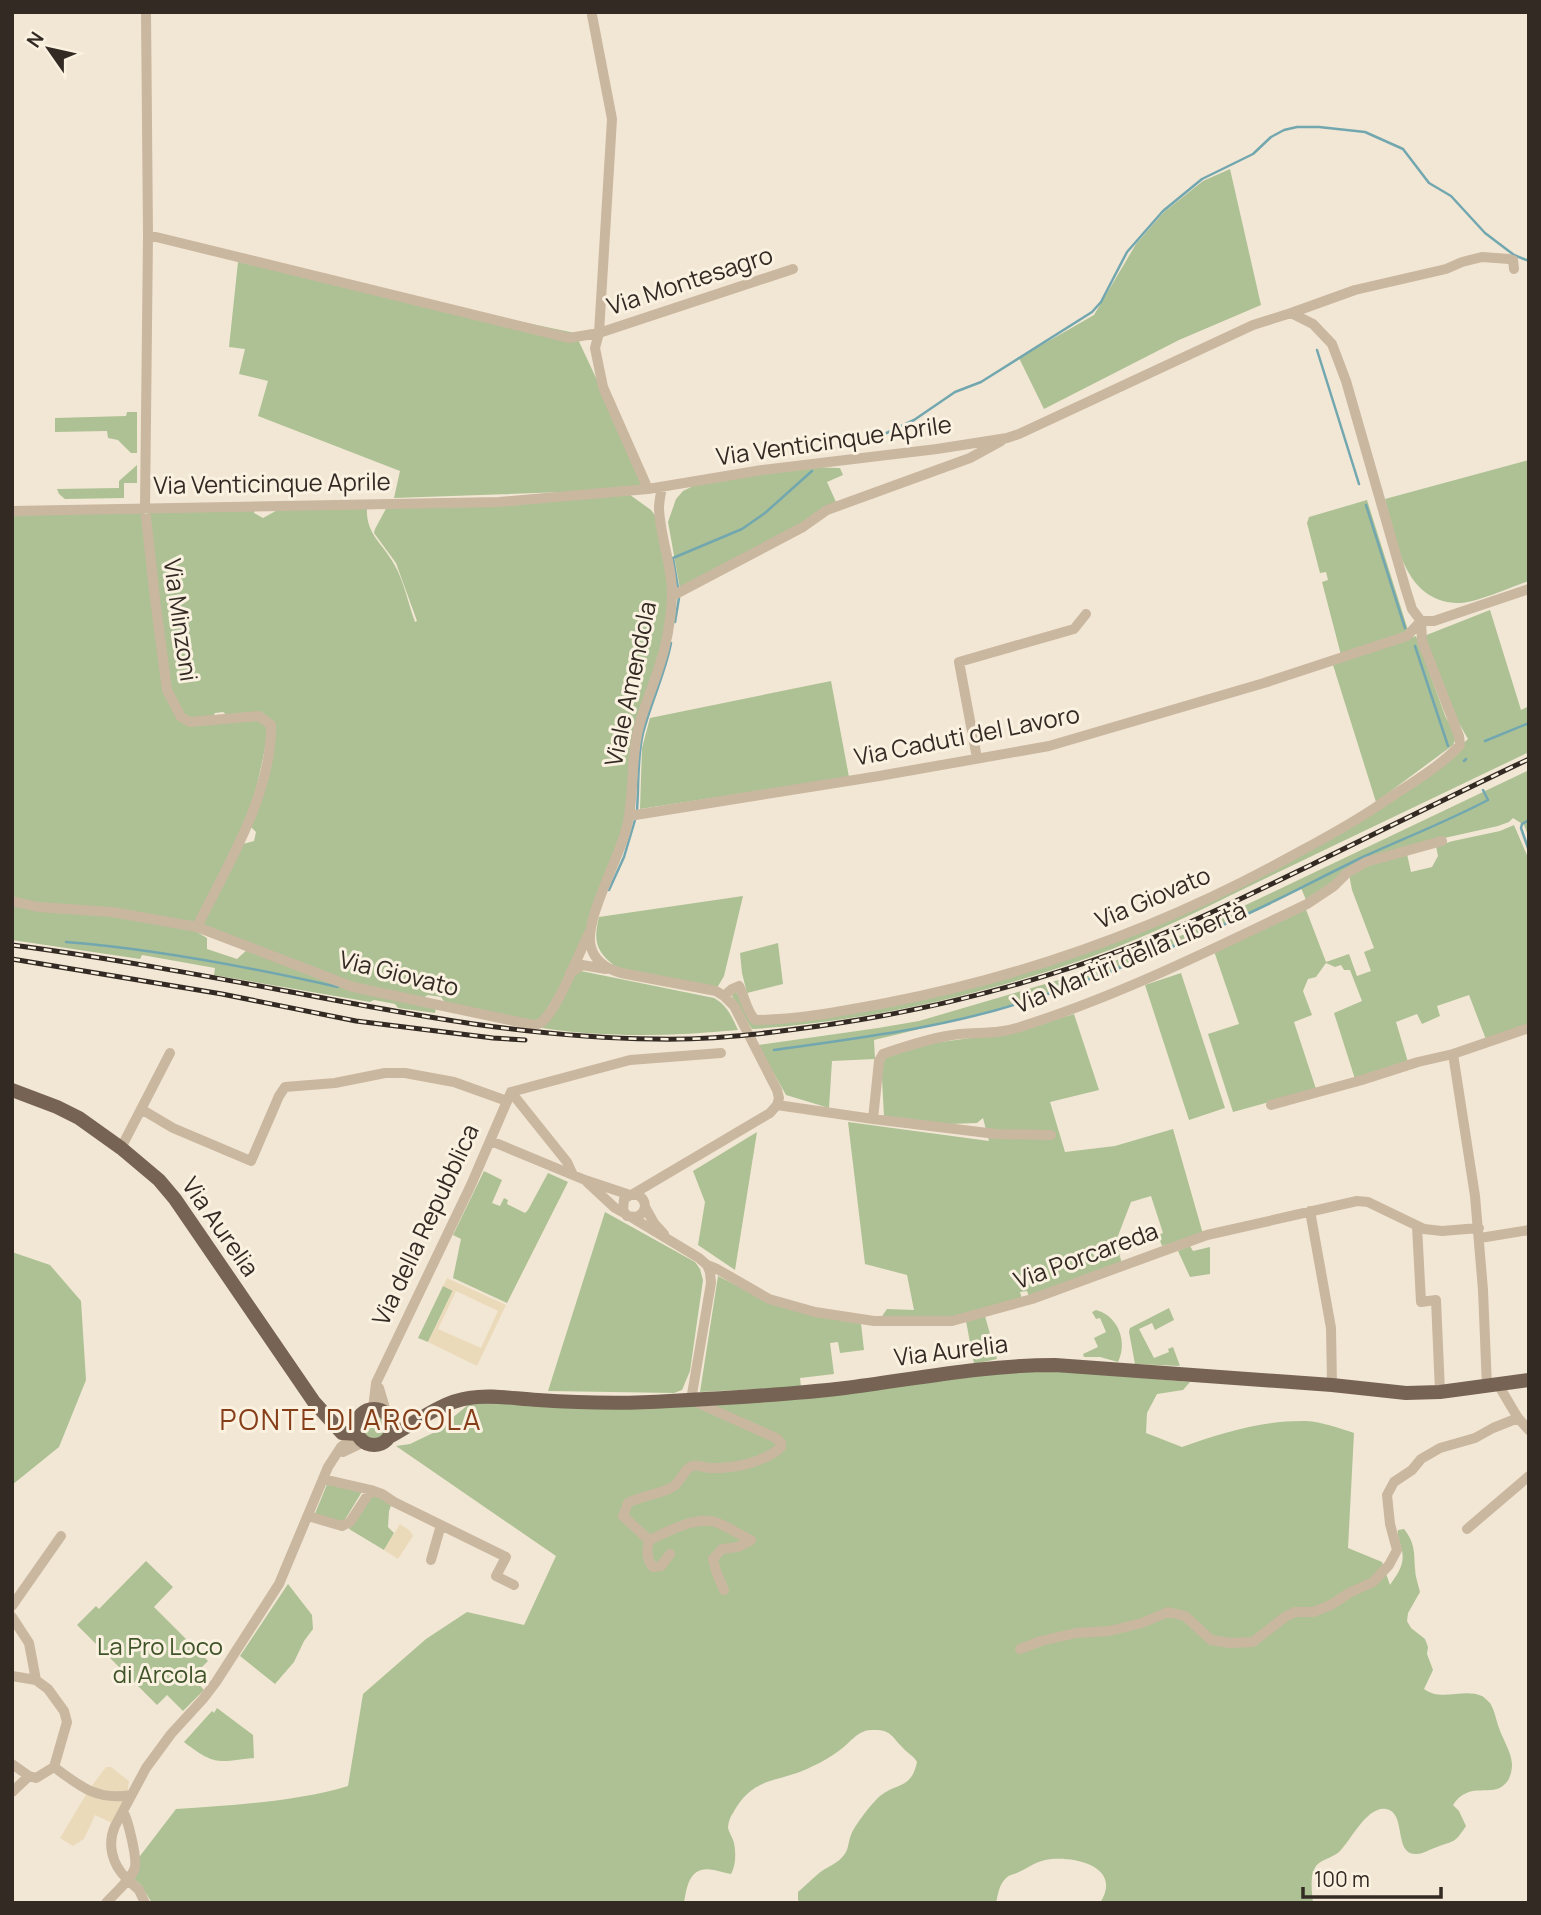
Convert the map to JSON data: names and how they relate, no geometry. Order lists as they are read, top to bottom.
{
  "streets": {
    "main road": ["Via Aurelia"],
    "street": [
      "Via Montesagro",
      "Via Venticinque Aprile",
      "Via Minzoni",
      "Viale Amendola",
      "Via Caduti del Lavoro",
      "Via Giovato",
      "Via Martiri della Libertà",
      "Via della Repubblica",
      "Via Porcareda"
    ]
  },
  "crossings": [
    ["Via Montesagro", "Via Venticinque Aprile"],
    ["Via Venticinque Aprile", "Via Minzoni"],
    ["Via Venticinque Aprile", "Viale Amendola"],
    ["Via Minzoni", "Via Giovato"],
    ["Viale Amendola", "Via Caduti del Lavoro"],
    ["Viale Amendola", "Via Giovato"],
    ["Via Caduti del Lavoro", "Via Giovato"],
    ["Via della Repubblica", "Via Aurelia"]
  ],
  "districts": ["PONTE DI ARCOLA"],
  "parks": ["La Pro Loco di Arcola"],
  "scale_bar": "100 m",
  "north": "top left"
}
